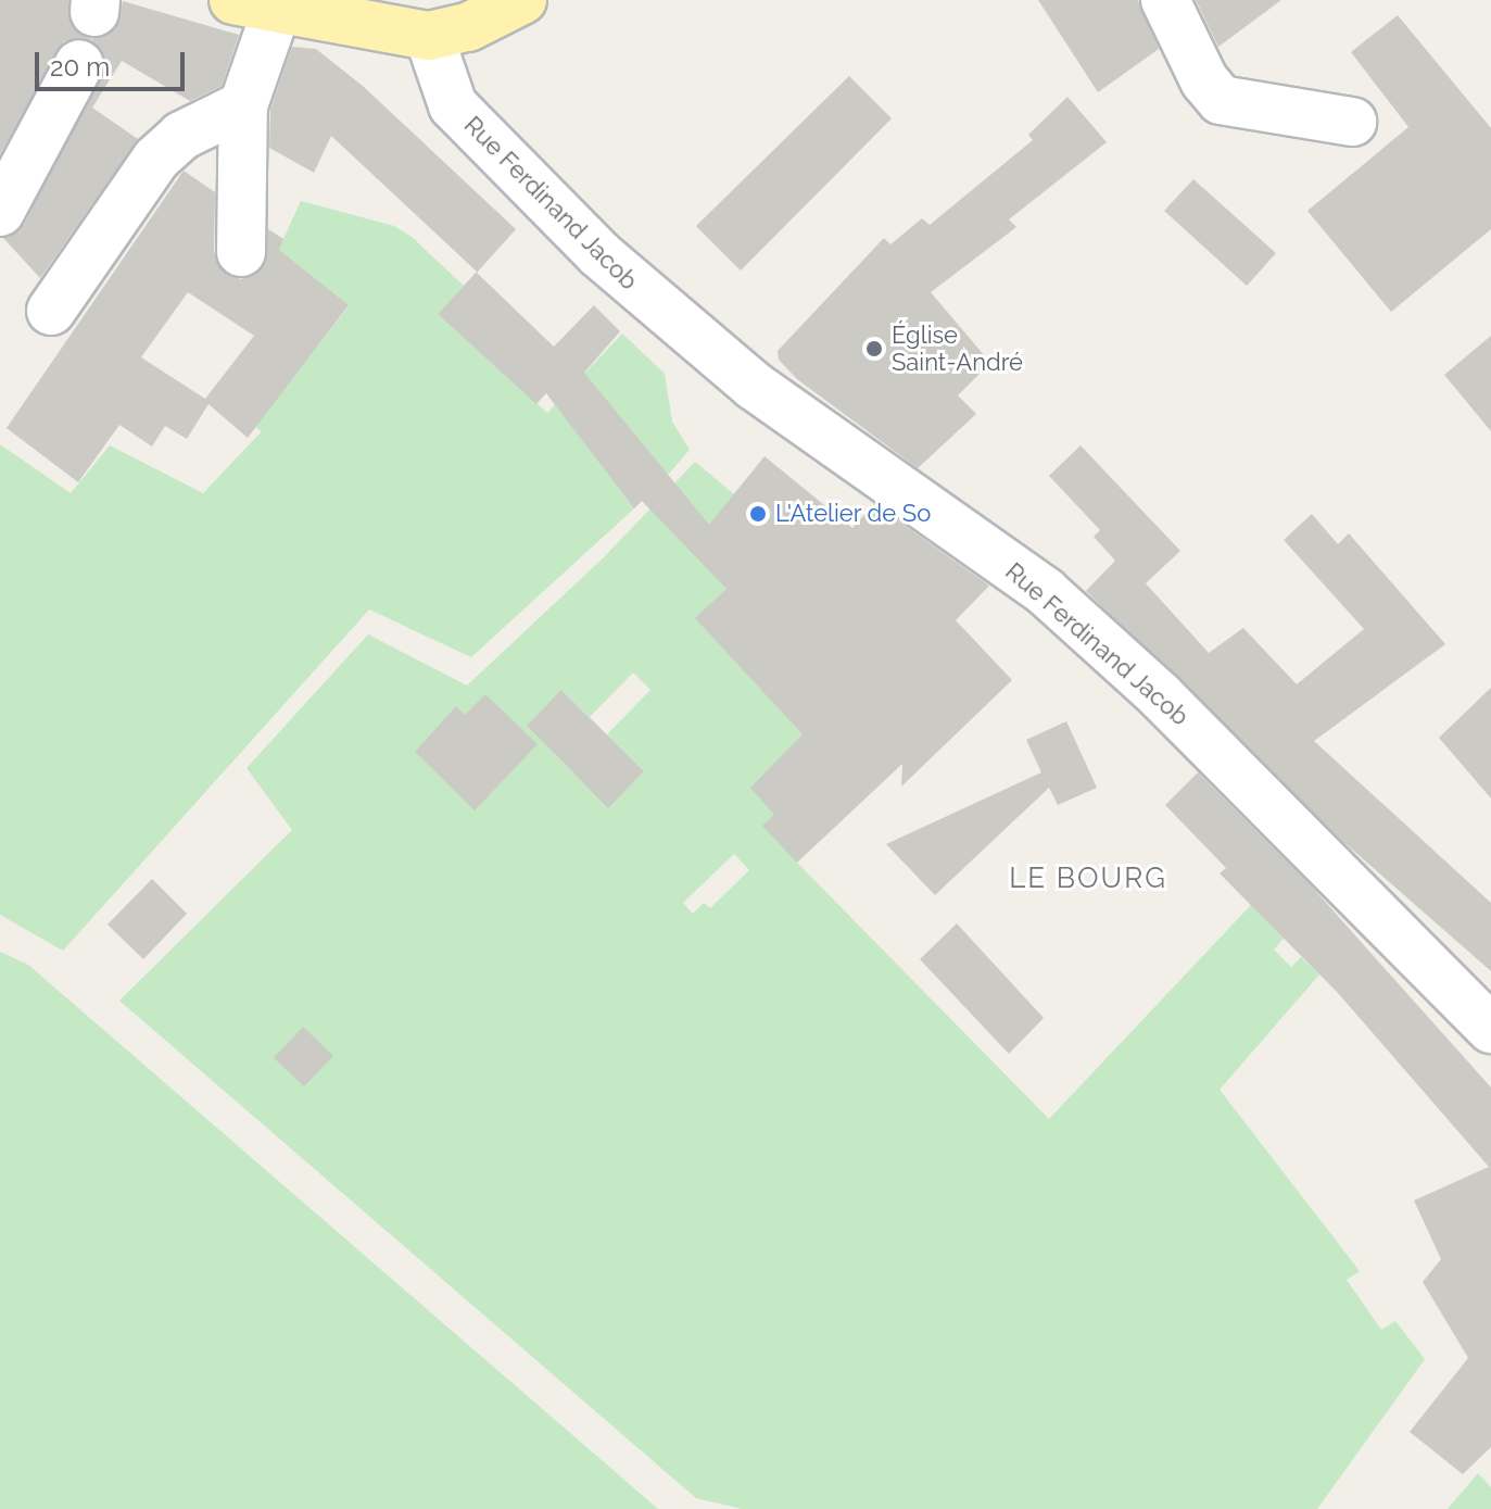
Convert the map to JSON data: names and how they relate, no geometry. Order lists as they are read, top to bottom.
{
  "streets": {
    "street": ["Rue Ferdinand Jacob"]
  },
  "districts": ["LE BOURG"],
  "places": ["Église Saint-André", "L'Atelier de So"],
  "scale_bar": "20 m"
}
